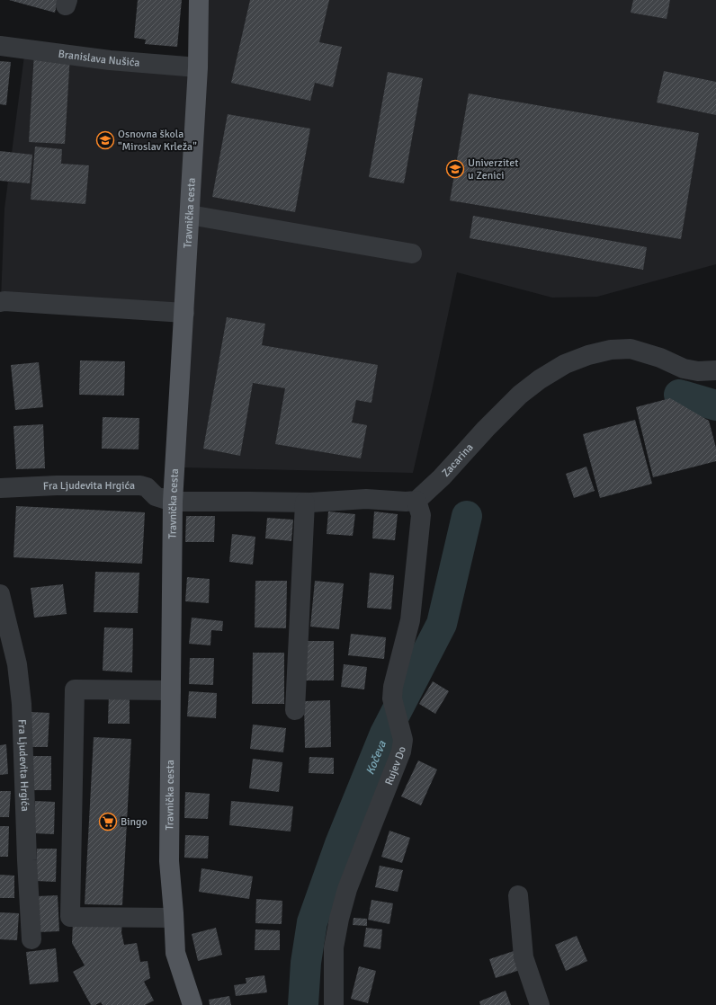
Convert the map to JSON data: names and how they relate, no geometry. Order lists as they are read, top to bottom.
{
  "streets": {
    "main road": ["Travnička cesta"],
    "street": [
      "Branislava Nušića",
      "Zacarina",
      "Fra Ljudevita Hrgića",
      "Rujev Do"
    ]
  },
  "crossings": [
    ["Branislava Nušića", "Travnička cesta"],
    ["Travnička cesta", "Fra Ljudevita Hrgića"],
    ["Zacarina", "Rujev Do"]
  ],
  "water": ["Kočeva"],
  "places": {
    "school or university": ["Osnovna škola \"Miroslav Krleža\"", "Univerzitet u Zenici"],
    "supermarket": ["Bingo"]
  }
}
